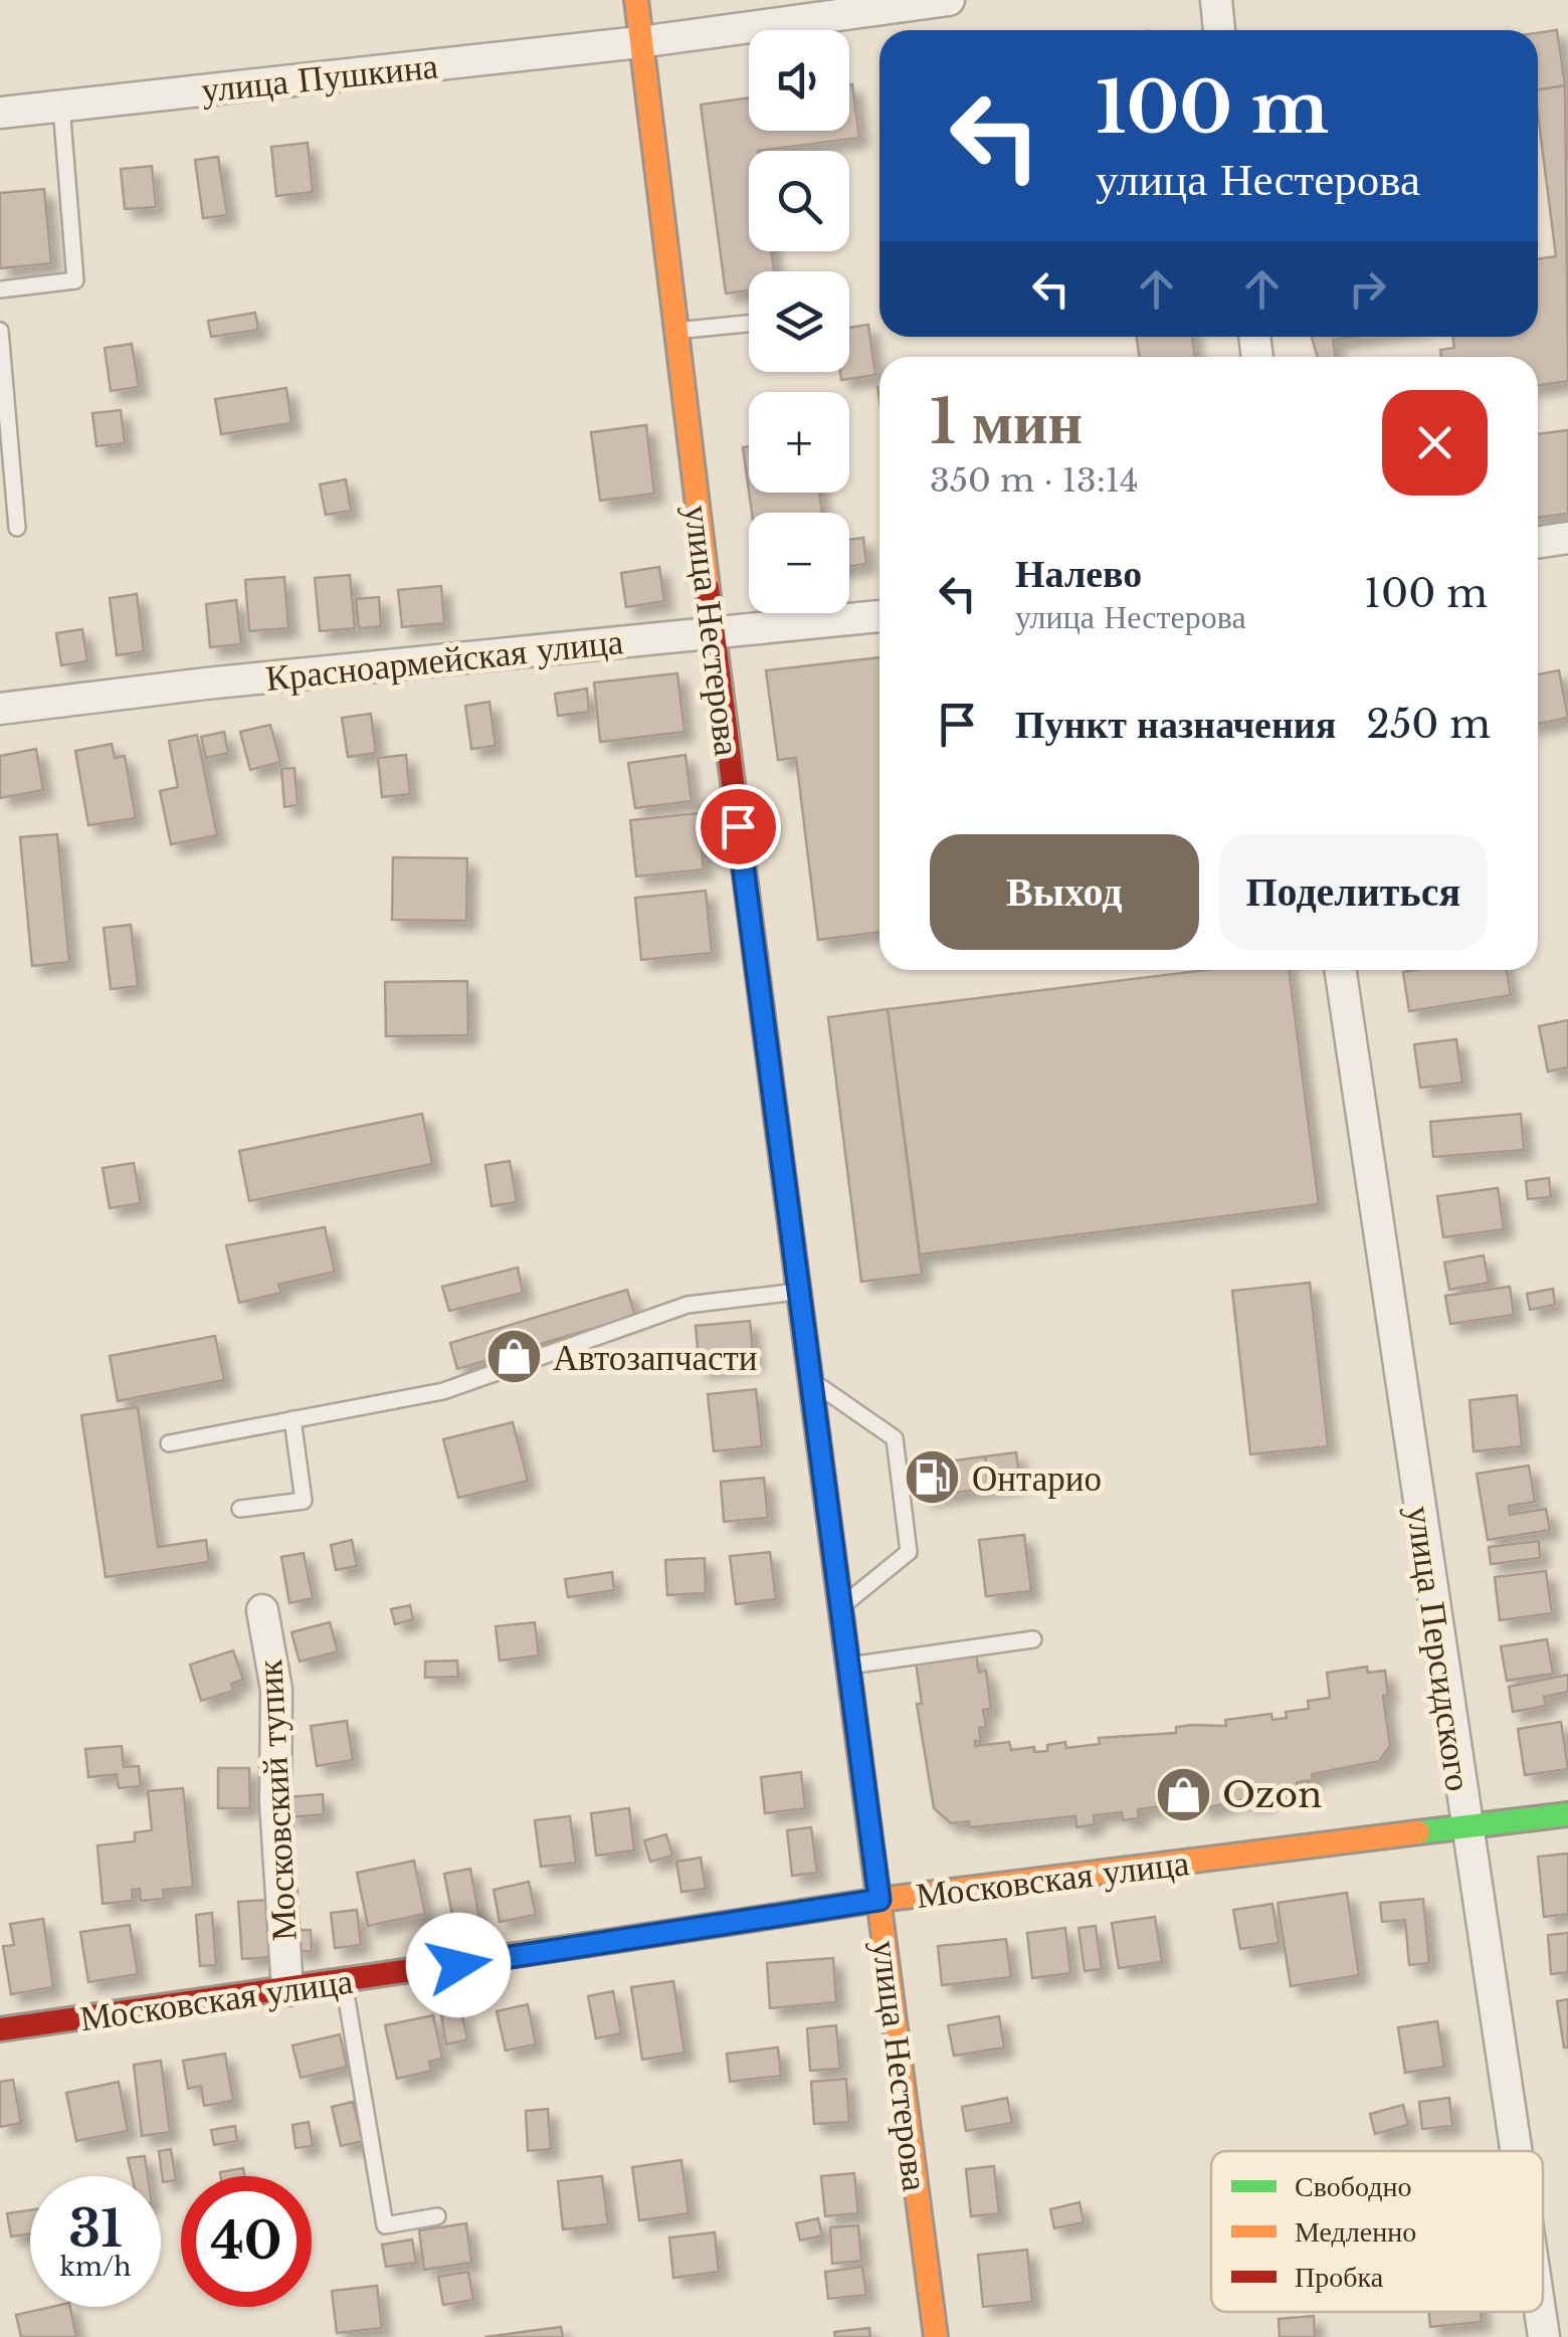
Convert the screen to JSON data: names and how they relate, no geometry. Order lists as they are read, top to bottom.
{
  "streets": {
    "main road": ["улица Нестерова", "Московская улица"],
    "street": [
      "улица Пушкина",
      "Красноармейская улица",
      "улица Персидского",
      "Московский тупик"
    ]
  },
  "crossings": [
    ["улица Пушкина", "улица Нестерова"],
    ["улица Нестерова", "Красноармейская улица"],
    ["улица Нестерова", "Московская улица"],
    ["улица Персидского", "Московская улица"],
    ["Московский тупик", "Московская улица"]
  ],
  "places": {
    "shop": ["Автозапчасти", "Ozon"],
    "fuel station": ["Онтарио"]
  },
  "legend": ["Свободно", "Медленно", "Пробка"],
  "page": {
    "map_buttons": ["+", "−"],
    "turn": ["100 m", "улица Нестерова"],
    "heading": ["1 мин", "350 m · 13:14"],
    "list": [
      {
        "name": "Налево",
        "note": "улица Нестерова",
        "value": "100 m"
      },
      {
        "name": "Пункт назначения",
        "value": "250 m"
      }
    ],
    "buttons": ["Выход", "Поделиться"],
    "speed": "31 km/h",
    "limit": "40"
  }
}
